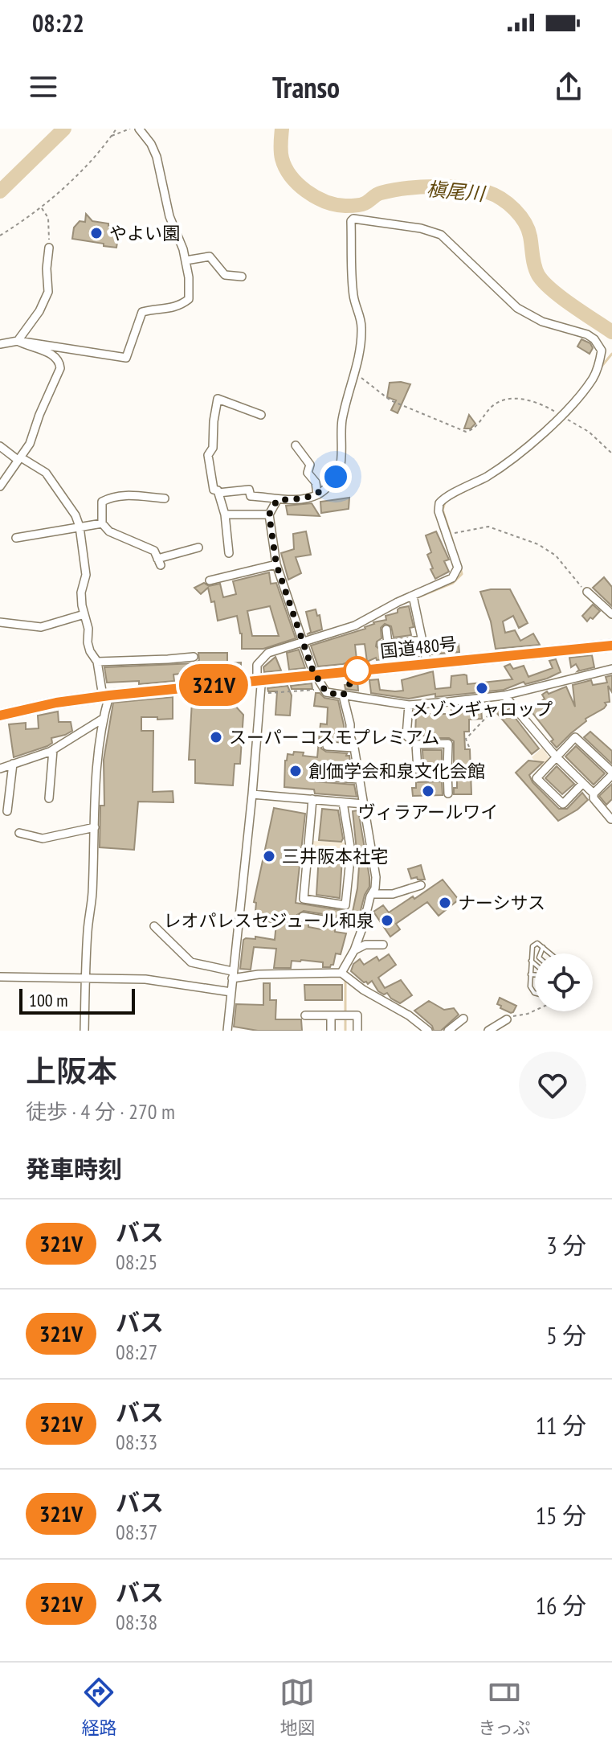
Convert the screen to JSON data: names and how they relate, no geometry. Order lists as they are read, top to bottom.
{
  "streets": {
    "highway": ["国道480号"]
  },
  "water": ["槇尾川"],
  "places": [
    "やよい園",
    "メゾンギャロップ",
    "スーパーコスモプレミアム",
    "創価学会和泉文化会館",
    "ヴィラアールワイ",
    "三井阪本社宅",
    "ナーシサス",
    "レオパレスセジュール和泉"
  ],
  "lines": ["bus line 321V"],
  "scale_bar": "100 m",
  "page": {
    "status": "08:22",
    "header": "Transo",
    "on_map": "321V",
    "scale": "100 m",
    "heading": [
      ["上阪本", "徒歩 · 4 分 · 270 m"],
      "発車時刻"
    ],
    "list": [
      {
        "mark": "321V",
        "name": "バス",
        "note": "08:25",
        "value": "3 分"
      },
      {
        "mark": "321V",
        "name": "バス",
        "note": "08:27",
        "value": "5 分"
      },
      {
        "mark": "321V",
        "name": "バス",
        "note": "08:33",
        "value": "11 分"
      },
      {
        "mark": "321V",
        "name": "バス",
        "note": "08:37",
        "value": "15 分"
      },
      {
        "mark": "321V",
        "name": "バス",
        "note": "08:38",
        "value": "16 分"
      }
    ],
    "tabs": ["経路", "地図", "きっぷ"]
  }
}
